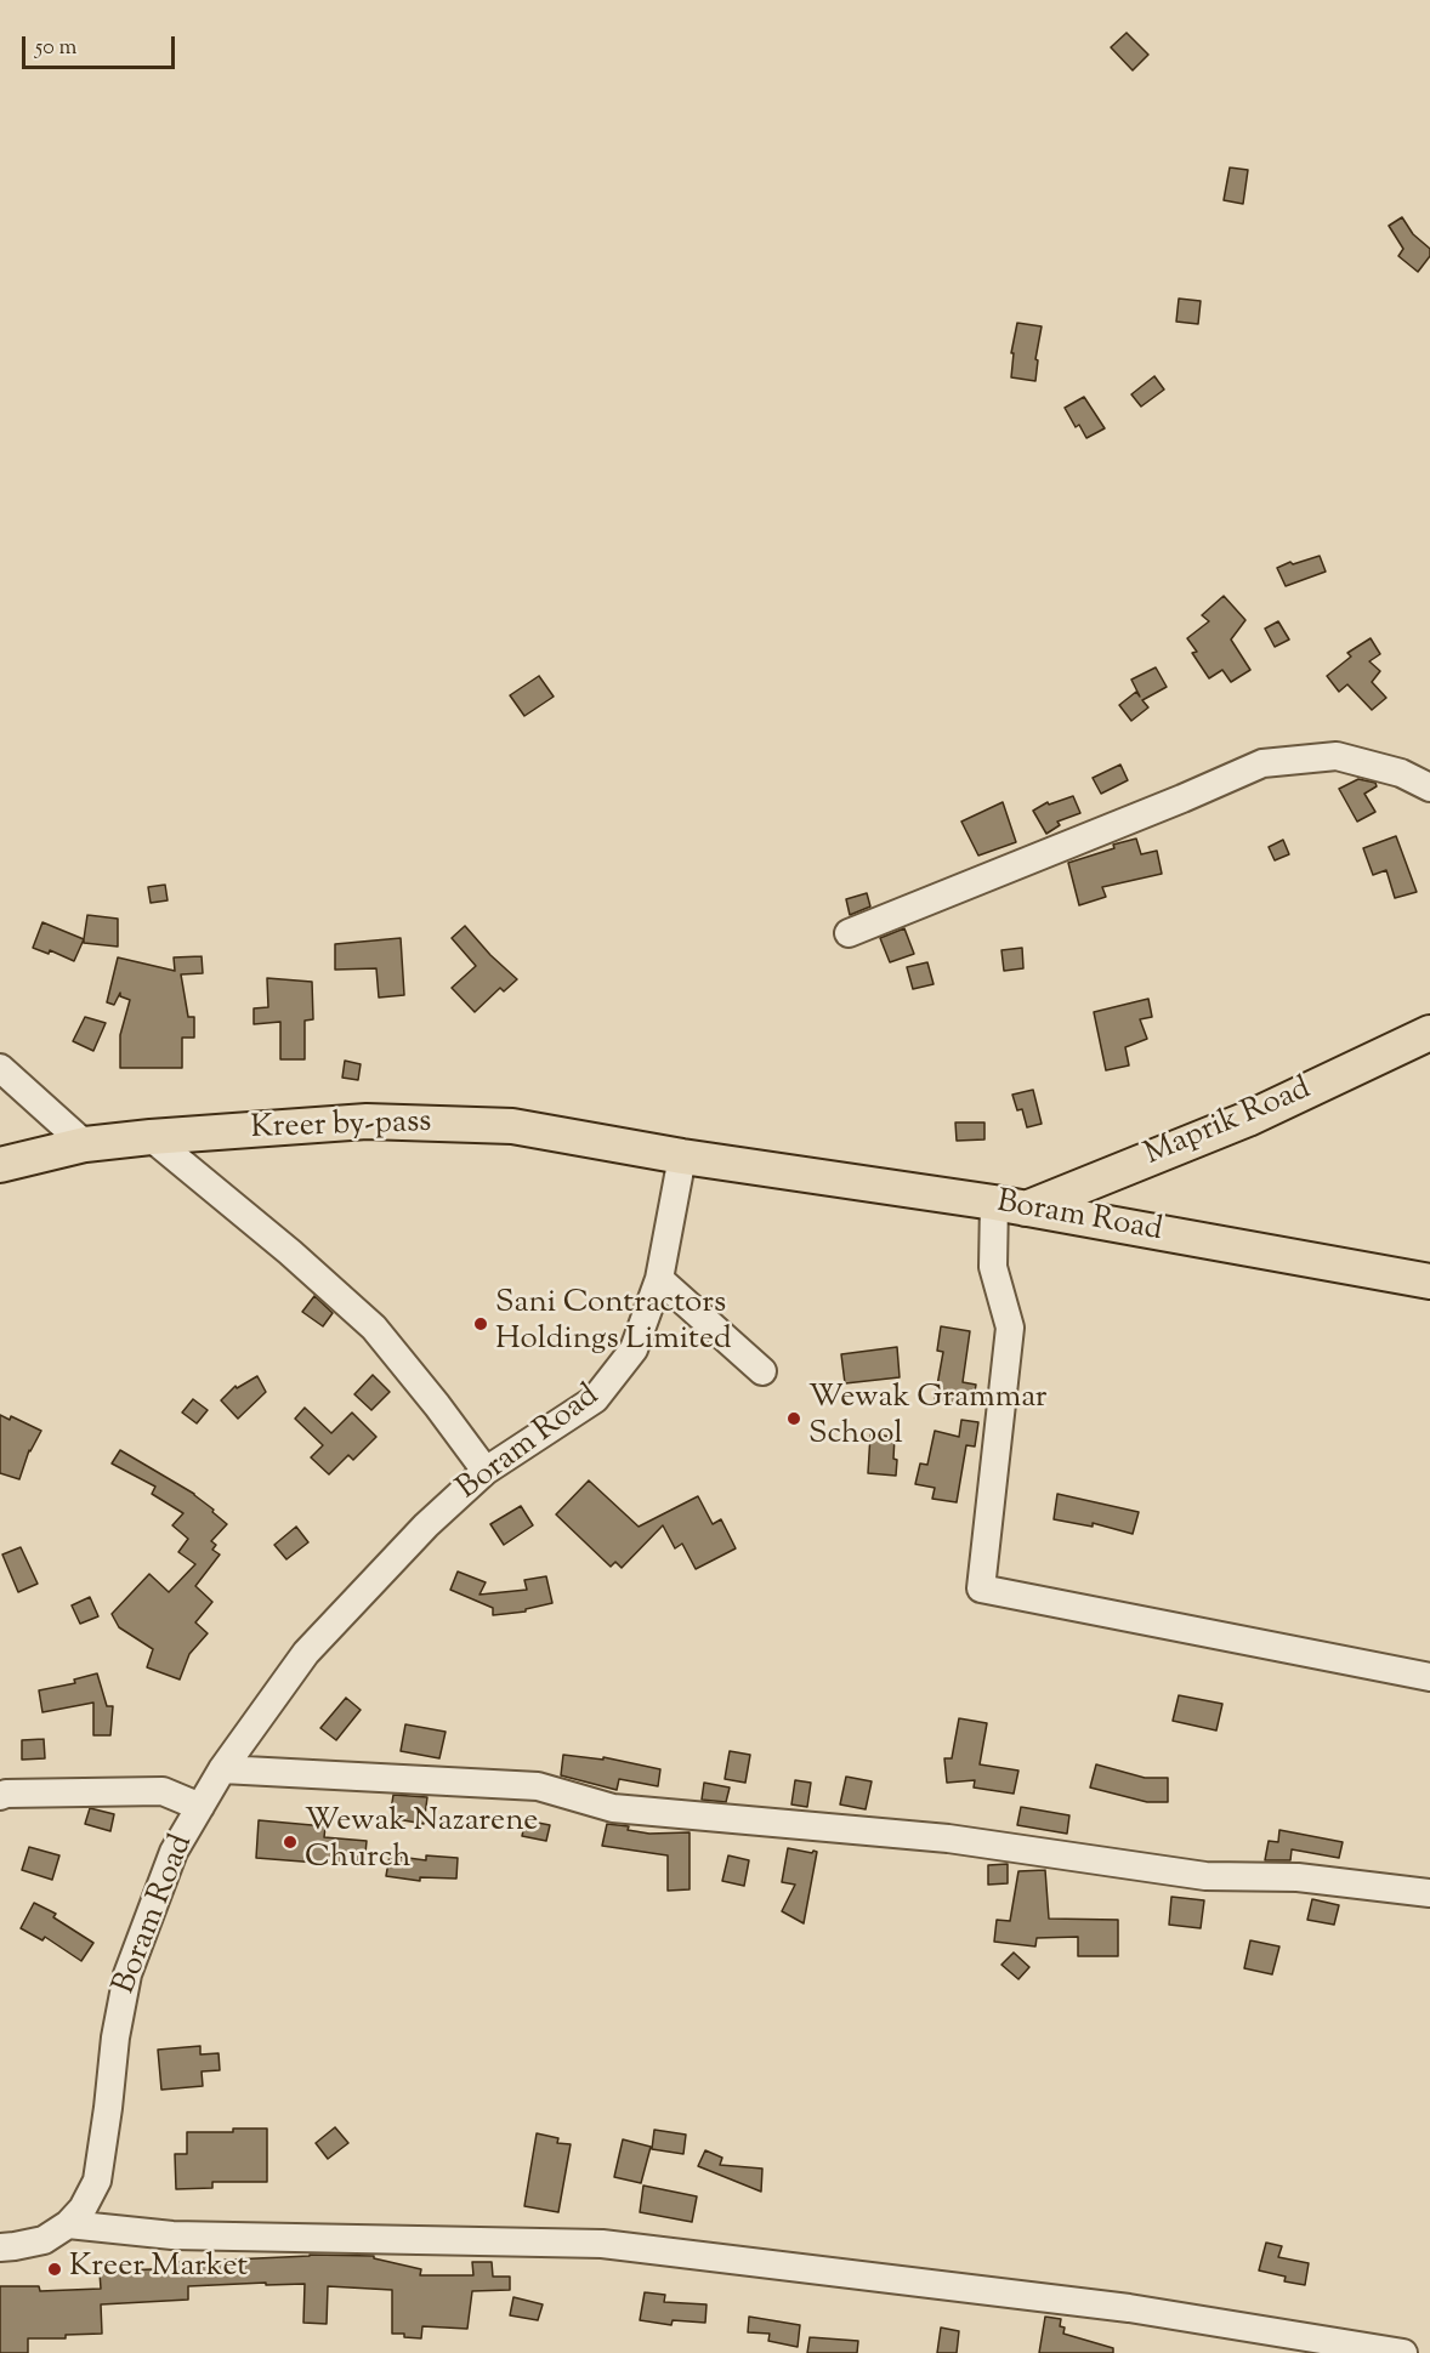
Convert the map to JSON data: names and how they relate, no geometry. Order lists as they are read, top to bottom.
{
  "streets": {
    "main road": ["Maprik Road", "Kreer by-pass", "Boram Road"]
  },
  "crossings": [
    ["Maprik Road", "Boram Road"],
    ["Kreer by-pass", "Boram Road"]
  ],
  "places": [
    "Sani Contractors Holdings Limited",
    "Wewak Grammar School",
    "Wewak Nazarene Church",
    "Kreer Market"
  ],
  "scale_bar": "50 m"
}
